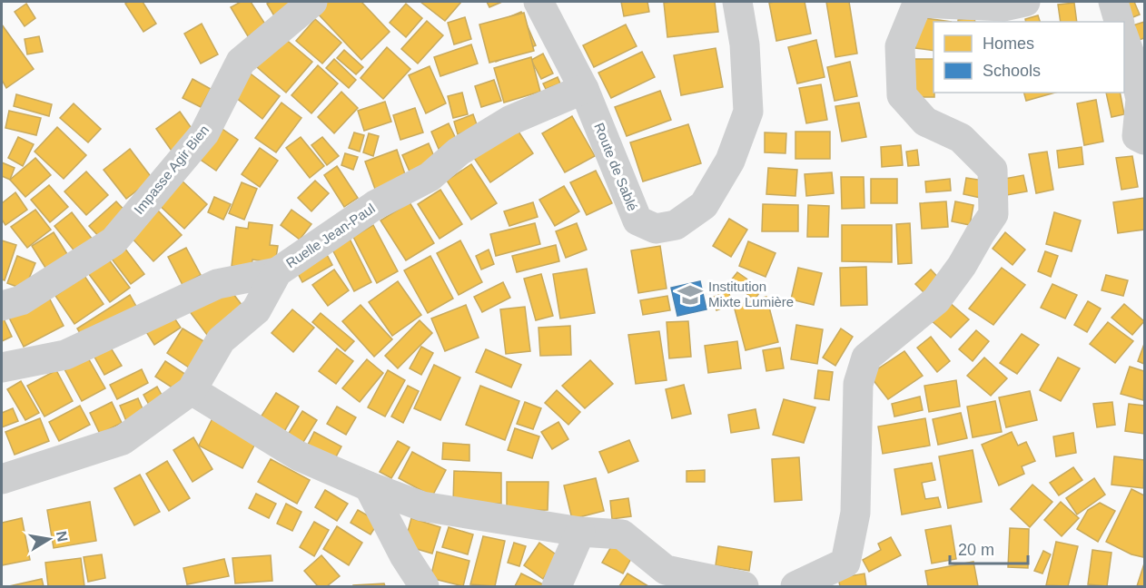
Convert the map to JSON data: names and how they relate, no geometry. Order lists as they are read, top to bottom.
{
  "streets": {
    "street": ["Route de Sablé", "Impasse Agir Bien", "Ruelle Jean-Paul"]
  },
  "crossings": [
    ["Route de Sablé", "Ruelle Jean-Paul"]
  ],
  "places": {
    "school or university": ["Institution Mixte Lumière"]
  },
  "legend": ["Homes", "Schools"],
  "scale_bar": "20 m",
  "north": "right"
}
